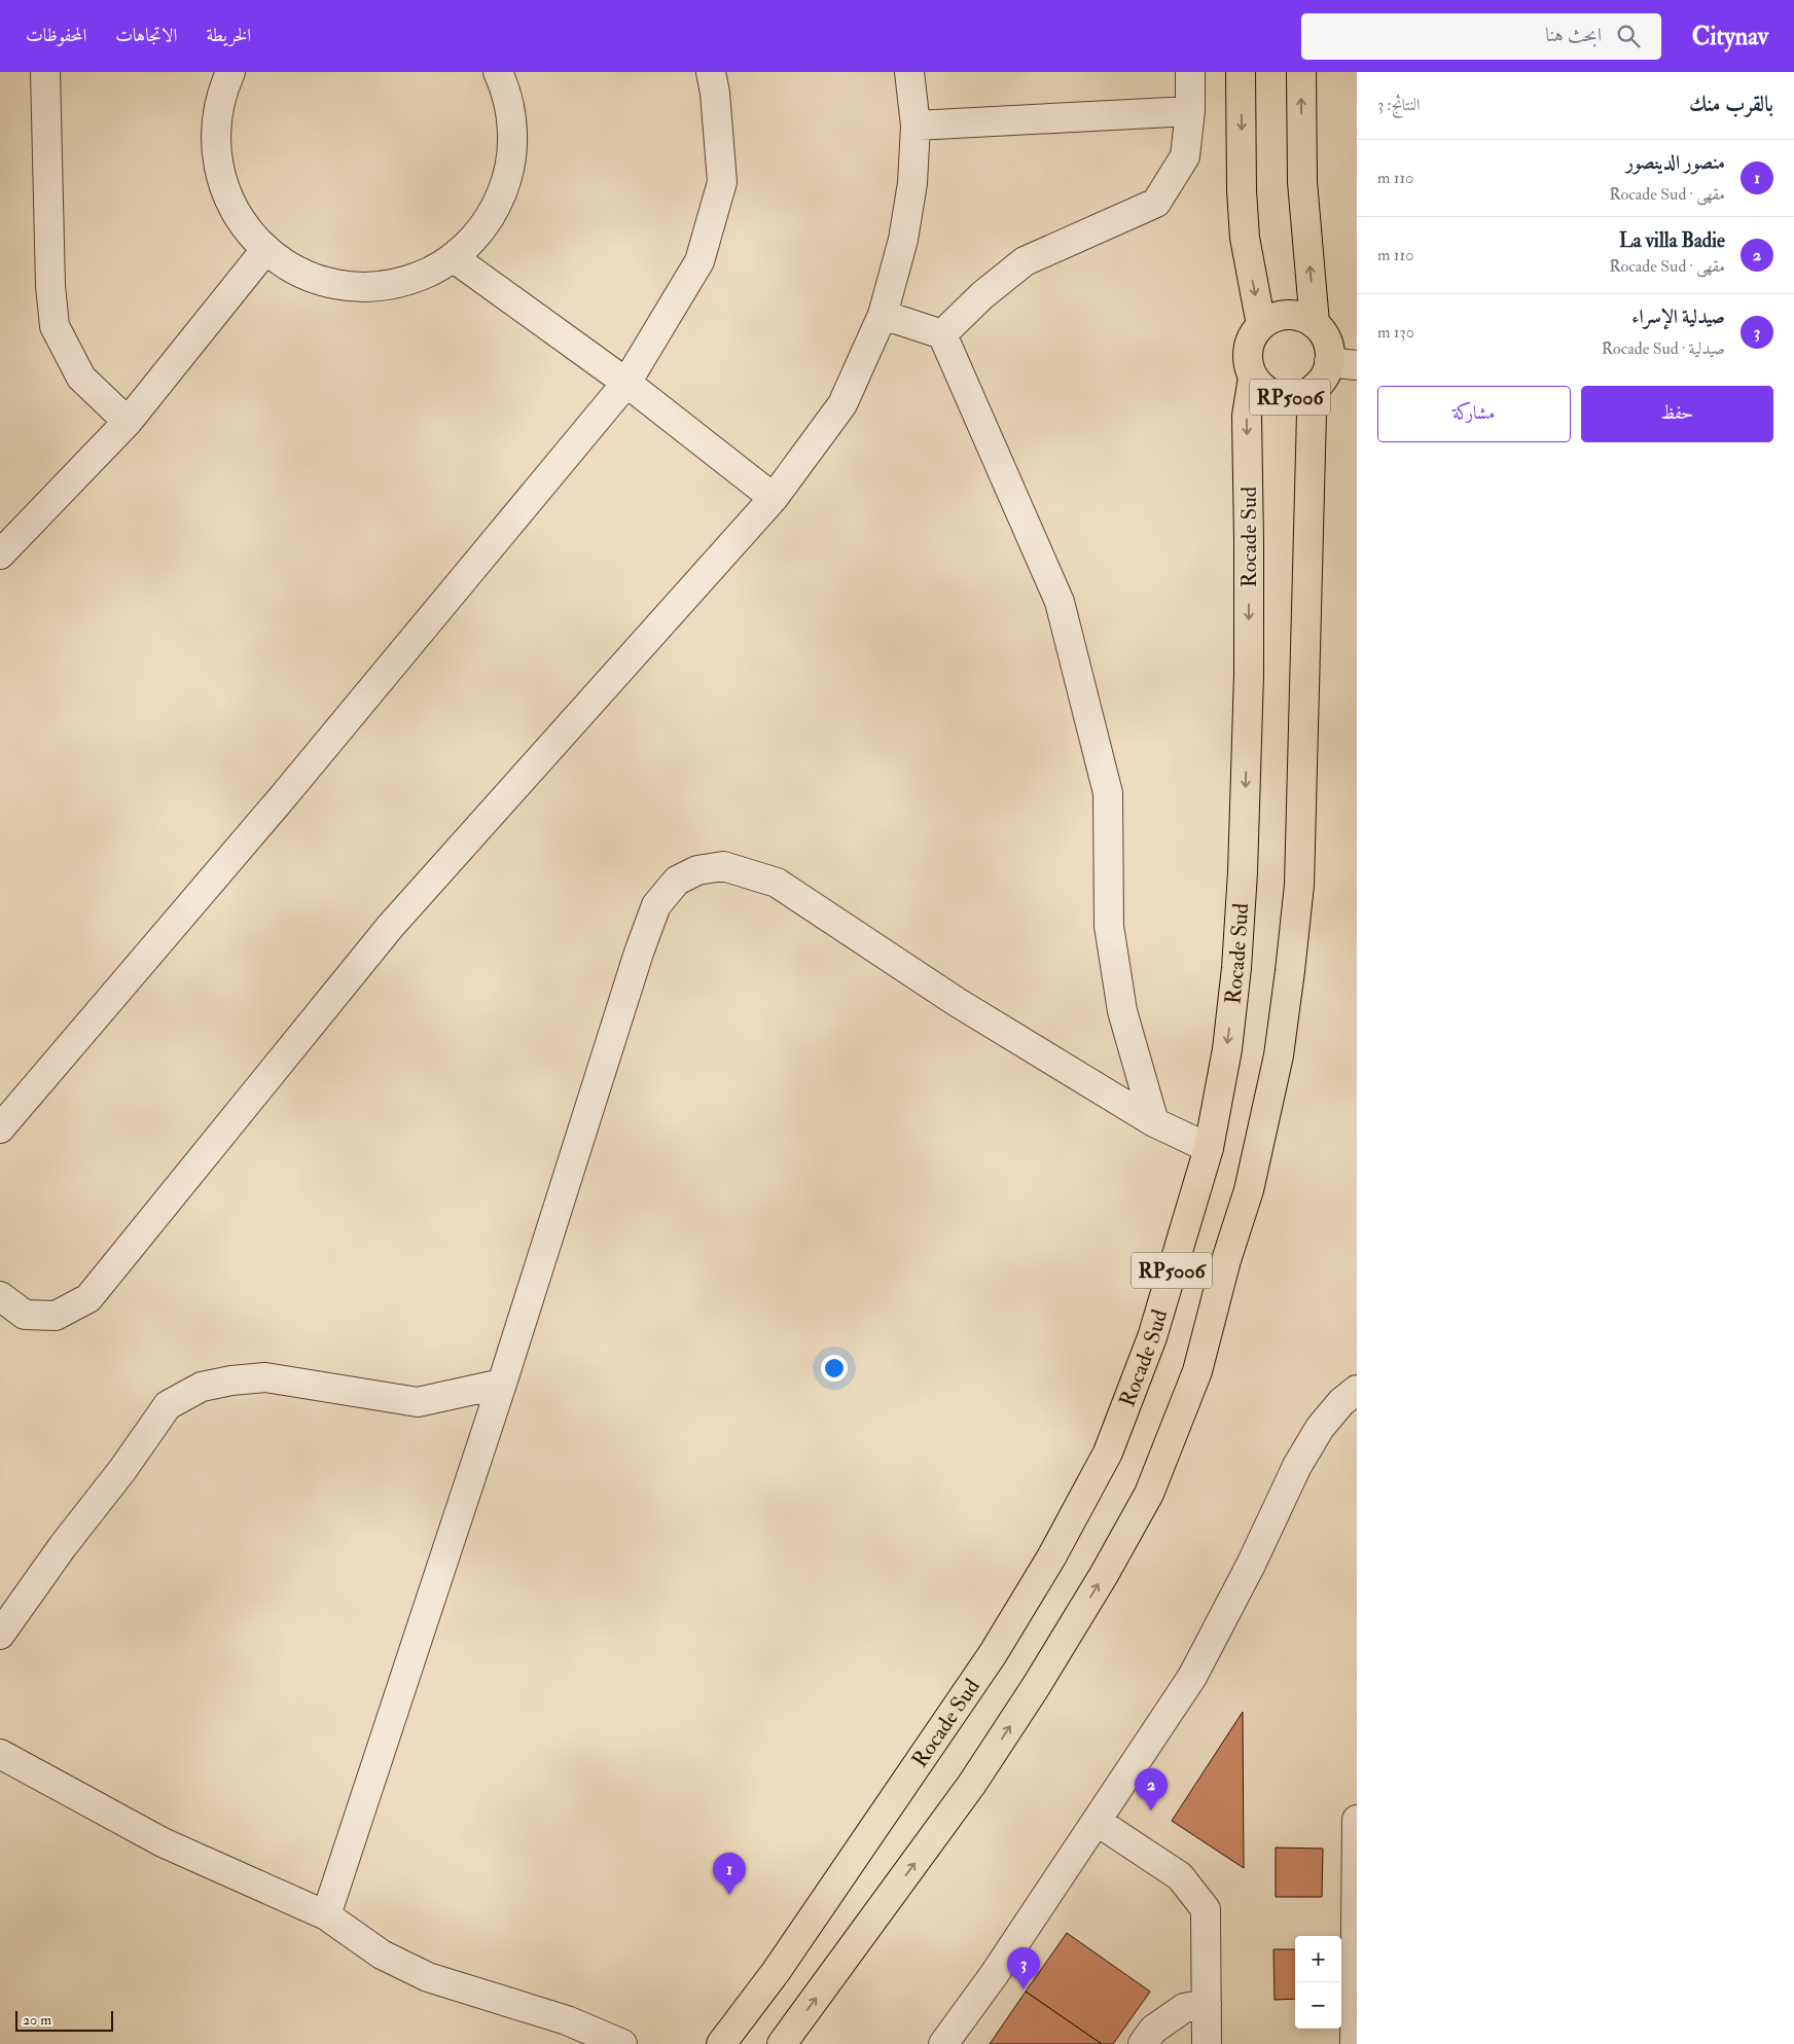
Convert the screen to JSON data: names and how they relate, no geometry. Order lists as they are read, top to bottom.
{
  "streets": {
    "highway": ["RP5006", "Rocade Sud"]
  },
  "crossings": [
    ["RP5006", "Rocade Sud"]
  ],
  "scale_bar": "20 m",
  "page": {
    "header": "Citynav",
    "search": "ابحث هنا",
    "nav": ["الخريطة", "الاتجاهات", "المحفوظات"],
    "heading": ["بالقرب منك", "النتائج: 3"],
    "list": [
      {
        "mark": "1",
        "name": "منصور الدينصور",
        "note": "مقهى · Rocade Sud",
        "value": "110 m"
      },
      {
        "mark": "2",
        "name": "La villa Badie",
        "note": "مقهى · Rocade Sud",
        "value": "110 m"
      },
      {
        "mark": "3",
        "name": "صيدلية الإسراء",
        "note": "صيدلية · Rocade Sud",
        "value": "130 m"
      }
    ],
    "buttons": ["حفظ", "مشاركة"],
    "pins": ["2", "1", "3"],
    "map_buttons": ["+", "−"],
    "scale": "20 m"
  }
}
